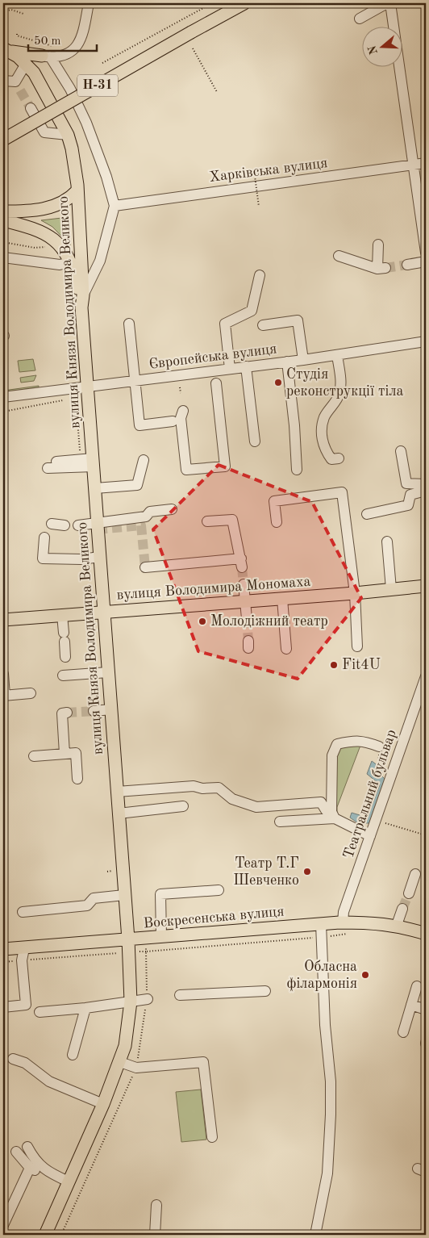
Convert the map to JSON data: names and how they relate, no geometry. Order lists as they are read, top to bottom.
{
  "streets": {
    "main road": [
      "Н-31",
      "вулиця Князя Володимира Великого",
      "вулиця Володимира Мономаха",
      "Воскресенська вулиця"
    ],
    "street": ["Харківська вулиця", "Європейська вулиця", "Театральний бульвар"]
  },
  "crossings": [
    ["вулиця Князя Володимира Великого", "Європейська вулиця"],
    ["вулиця Князя Володимира Великого", "вулиця Володимира Мономаха"],
    ["вулиця Князя Володимира Великого", "Воскресенська вулиця"],
    ["Театральний бульвар", "Воскресенська вулиця"]
  ],
  "places": [
    "Студія реконструкції тіла",
    "Молодіжний театр",
    "Fit4U",
    "Театр Т.Г Шевченко",
    "Обласна філармонія"
  ],
  "scale_bar": "50 m",
  "north": "left"
}
